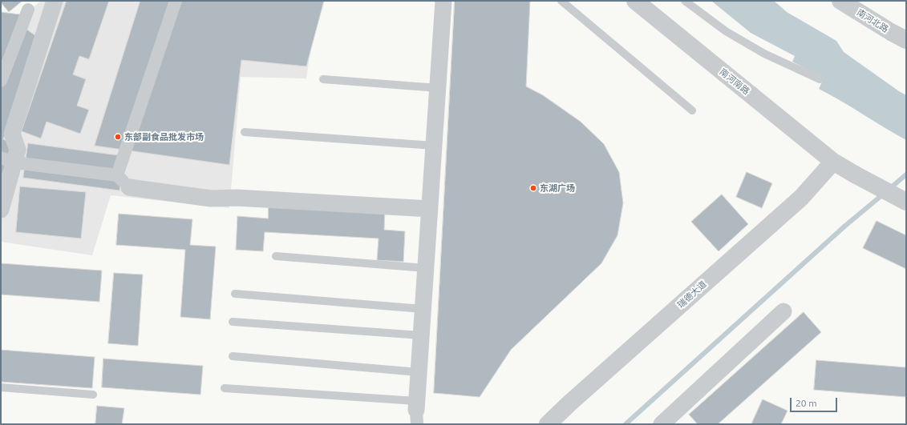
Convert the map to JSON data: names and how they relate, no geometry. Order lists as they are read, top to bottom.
{
  "streets": {
    "street": ["南河北路", "南河南路", "瑞德大道"]
  },
  "crossings": [
    ["南河南路", "瑞德大道"]
  ],
  "places": ["东部副食品批发市场", "东湖广场"],
  "scale_bar": "20 m"
}
